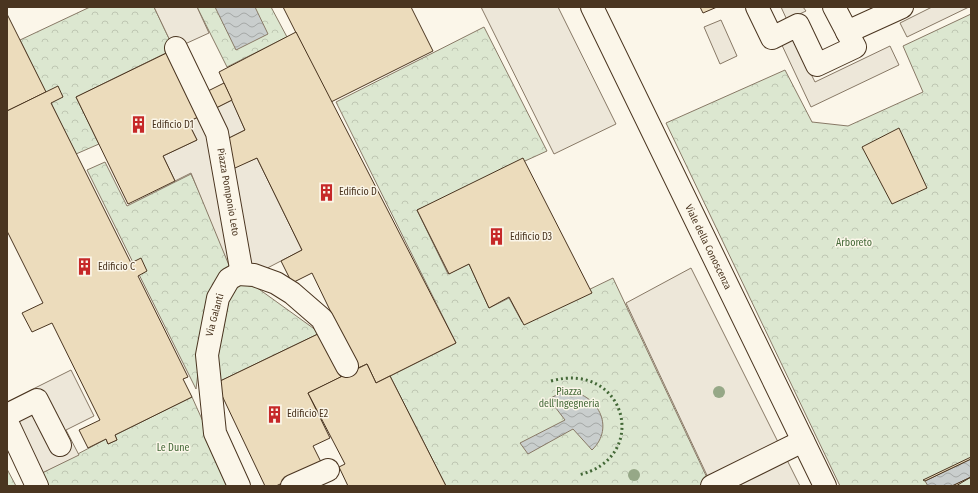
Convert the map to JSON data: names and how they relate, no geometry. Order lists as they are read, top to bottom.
{
  "streets": {
    "street": ["Piazza Pomponio Leto", "Viale della Conoscenza", "Via Galanti"]
  },
  "crossings": [
    ["Piazza Pomponio Leto", "Via Galanti"]
  ],
  "parks": ["Arboreto", "Piazza dell'Ingegneria", "Le Dune"],
  "places": {
    "building": [
      "Edificio D1",
      "Edificio D",
      "Edificio D3",
      "Edificio C",
      "Edificio E2"
    ]
  }
}
